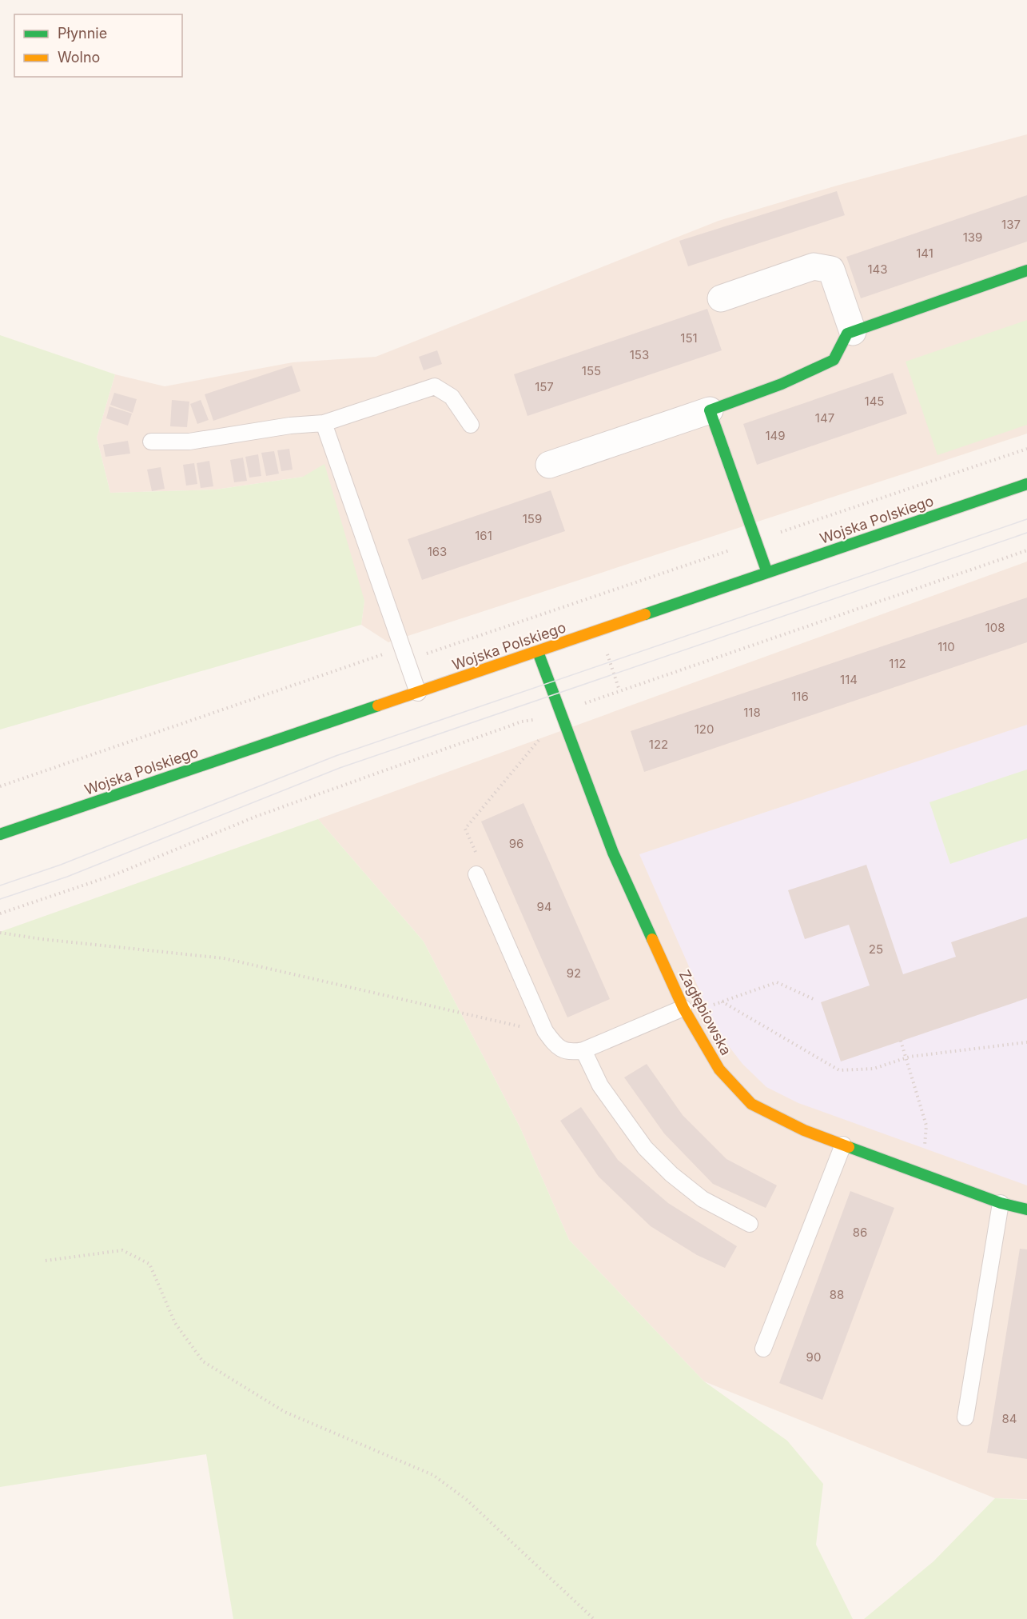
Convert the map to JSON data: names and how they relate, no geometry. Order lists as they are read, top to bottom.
{
  "streets": {
    "street": ["Wojska Polskiego", "Zagłębiowska"]
  },
  "crossings": [
    ["Wojska Polskiego", "Zagłębiowska"]
  ],
  "house_numbers": [
    "137",
    "139",
    "141",
    "143",
    "151",
    "153",
    "155",
    "157",
    "145",
    "147",
    "149",
    "159",
    "161",
    "163",
    "108",
    "110",
    "112",
    "114",
    "116",
    "118",
    "120",
    "122",
    "96",
    "94",
    "25",
    "92",
    "86",
    "88",
    "90",
    "84"
  ],
  "legend": ["Płynnie", "Wolno"]
}
